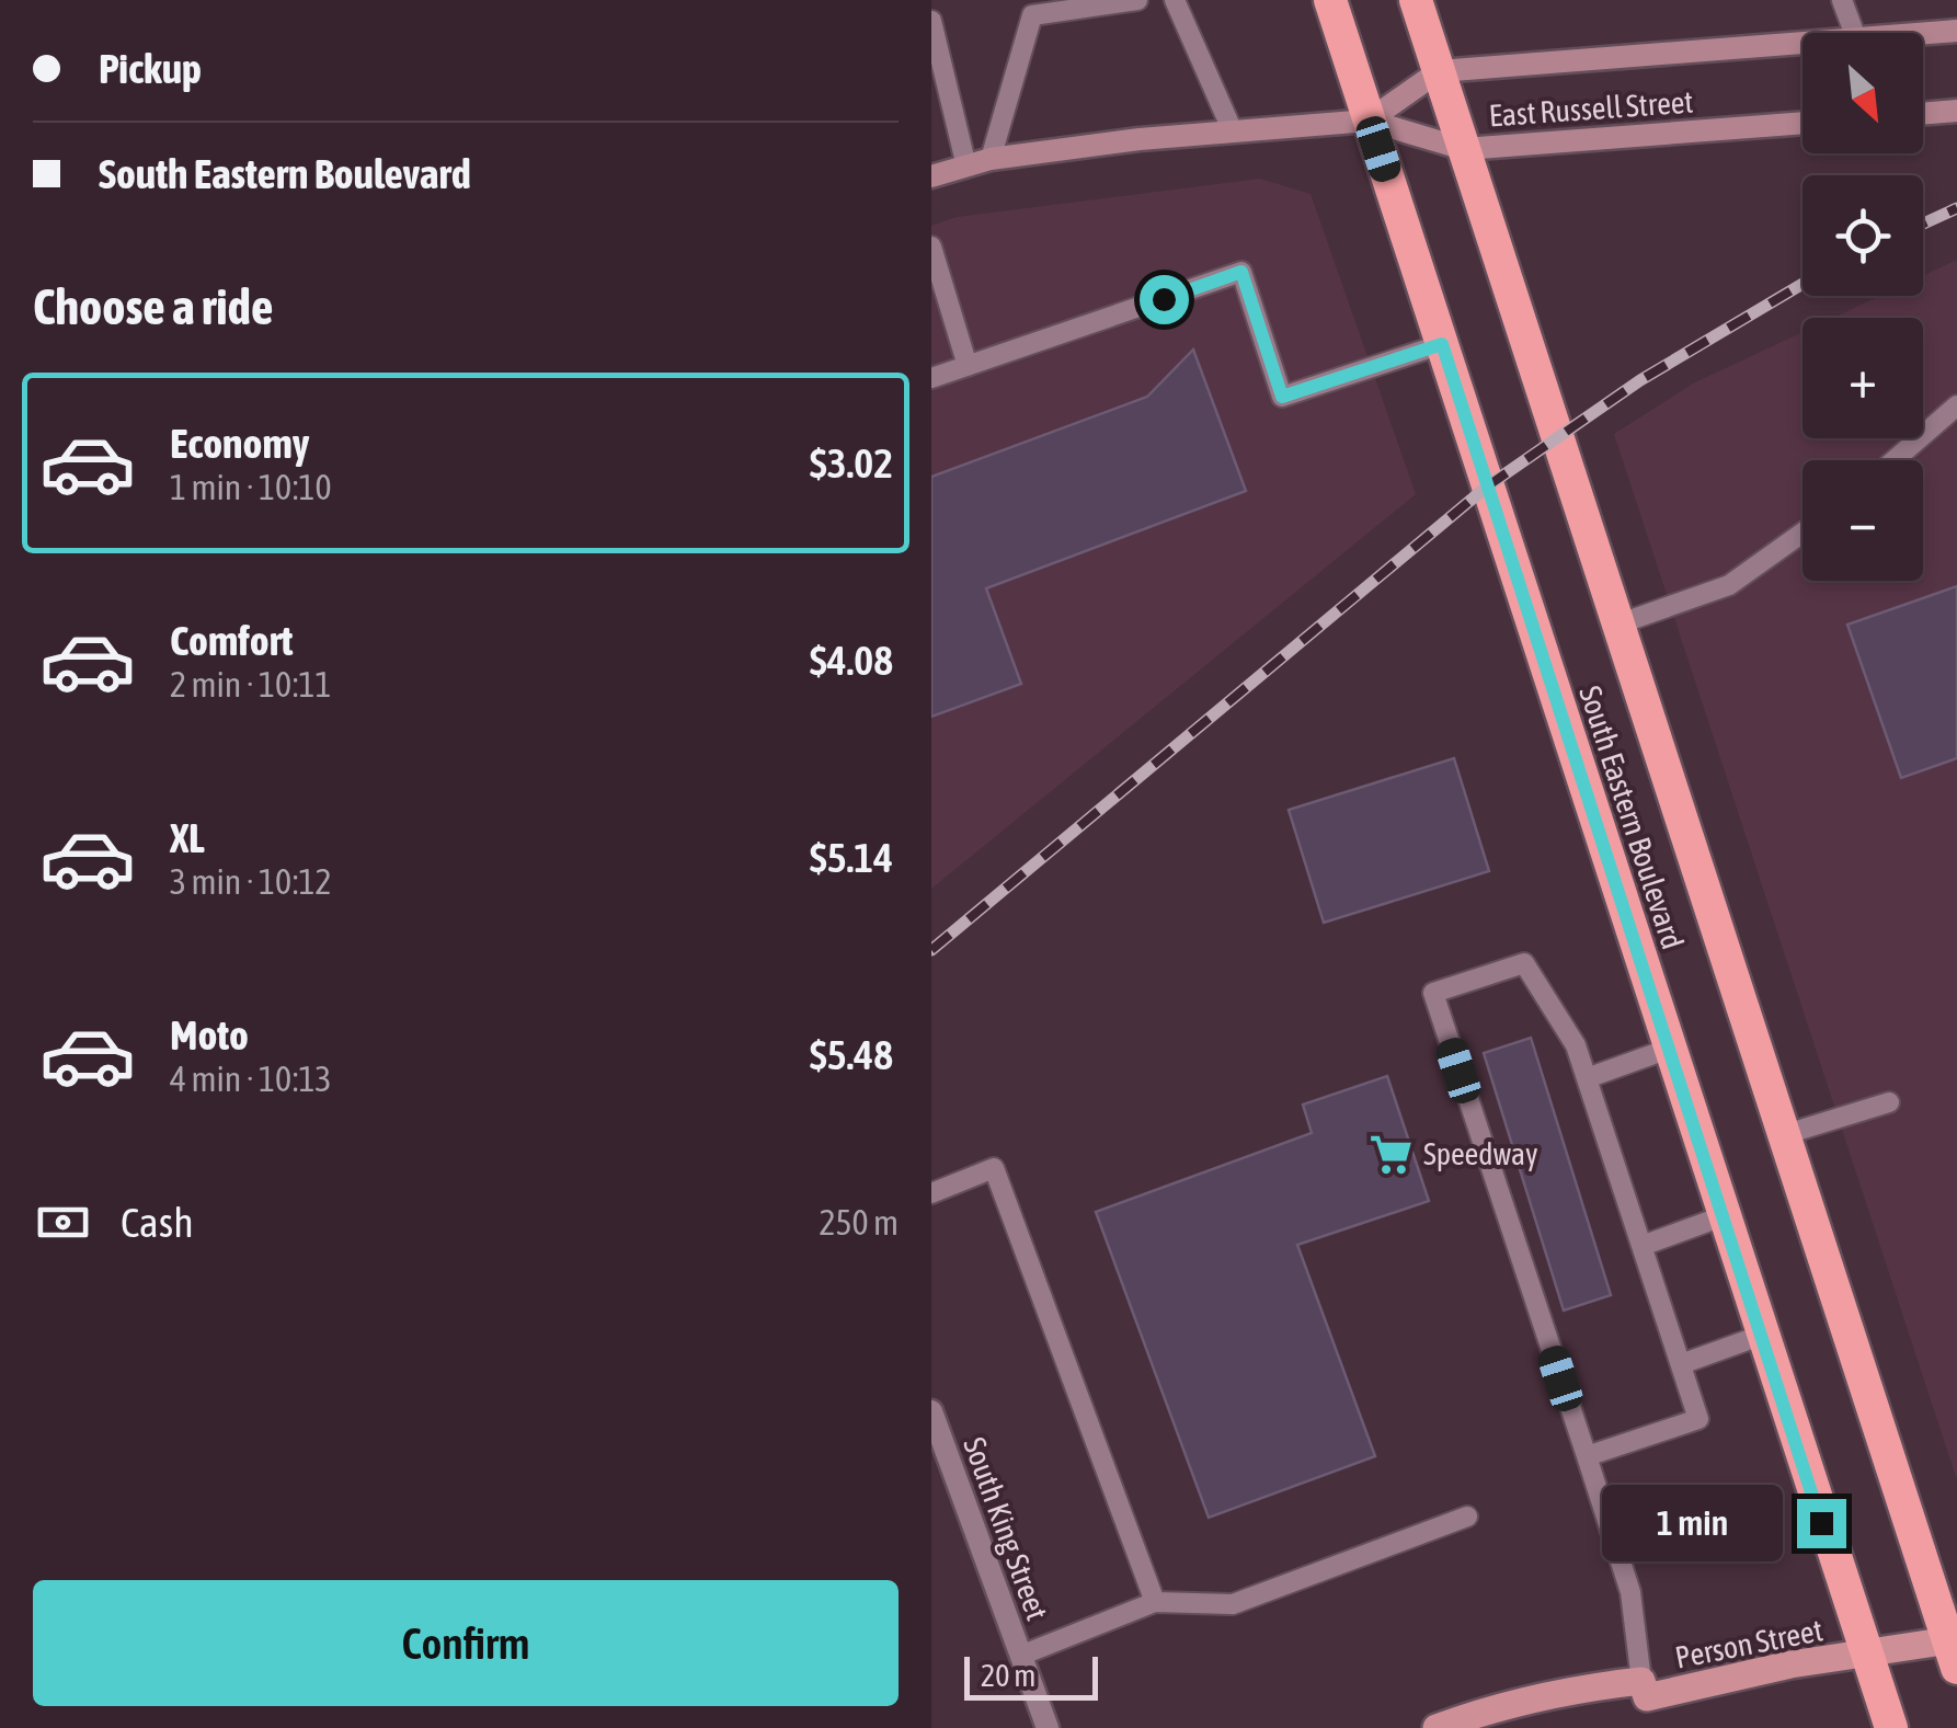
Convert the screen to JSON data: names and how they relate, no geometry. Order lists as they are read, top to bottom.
{
  "streets": {
    "highway": ["South Eastern Boulevard"],
    "main road": ["East Russell Street", "Person Street"],
    "street": ["South King Street"]
  },
  "crossings": [
    ["East Russell Street", "South Eastern Boulevard"],
    ["South Eastern Boulevard", "Person Street"]
  ],
  "places": {
    "supermarket": ["Speedway"]
  },
  "scale_bar": "20 m",
  "north": "bottom right",
  "page": {
    "banner": ["Pickup", "South Eastern Boulevard"],
    "map_buttons": ["+", "−"],
    "heading": "Choose a ride",
    "list": [
      {
        "name": "Economy",
        "note": "1 min · 10:10",
        "value": "$3.02"
      },
      {
        "name": "Comfort",
        "note": "2 min · 10:11",
        "value": "$4.08"
      },
      {
        "name": "XL",
        "note": "3 min · 10:12",
        "value": "$5.14"
      },
      {
        "name": "Moto",
        "note": "4 min · 10:13",
        "value": "$5.48"
      }
    ],
    "pay": ["Cash", "250 m"],
    "bubble": "1 min",
    "buttons": "Confirm",
    "scale": "20 m"
  }
}
